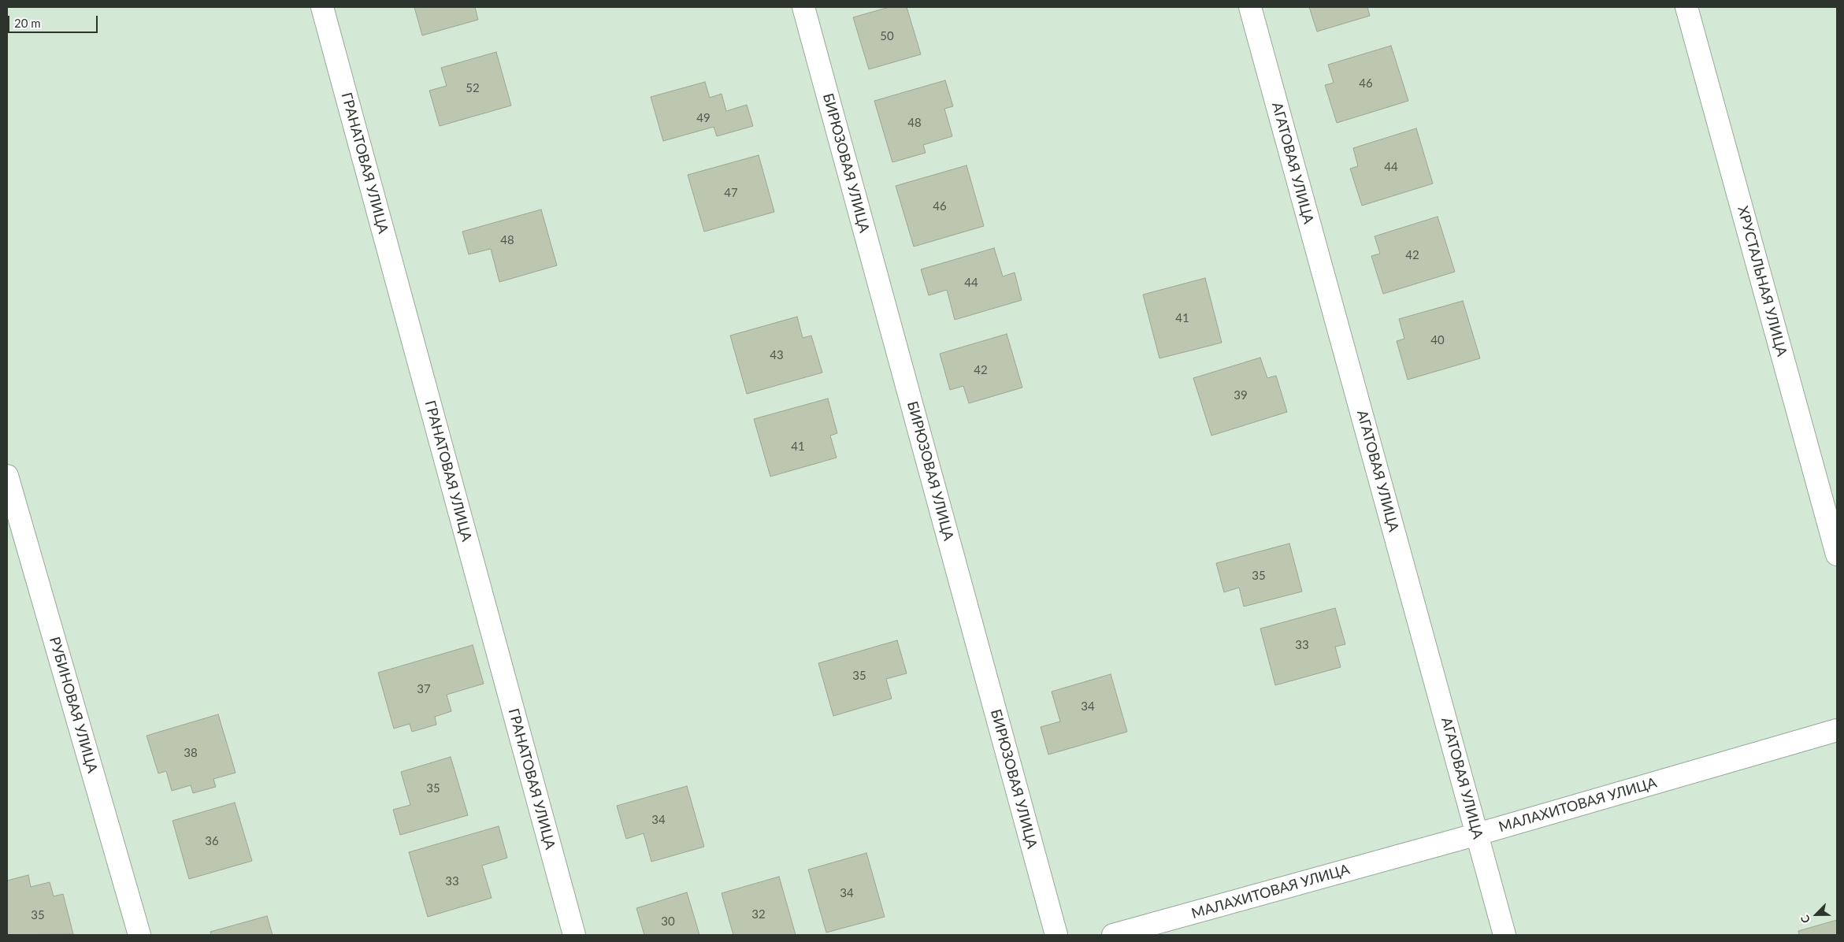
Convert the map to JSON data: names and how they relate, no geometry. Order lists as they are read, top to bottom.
{
  "streets": {
    "street": [
      "ГРАНАТОВАЯ УЛИЦА",
      "БИРЮЗОВАЯ УЛИЦА",
      "АГАТОВАЯ УЛИЦА",
      "ХРУСТАЛЬНАЯ УЛИЦА",
      "РУБИНОВАЯ УЛИЦА",
      "МАЛАХИТОВАЯ УЛИЦА"
    ]
  },
  "crossings": [
    ["АГАТОВАЯ УЛИЦА", "МАЛАХИТОВАЯ УЛИЦА"]
  ],
  "house_numbers": [
    "50",
    "46",
    "52",
    "49",
    "48",
    "44",
    "47",
    "46",
    "48",
    "42",
    "44",
    "41",
    "40",
    "43",
    "42",
    "39",
    "41",
    "35",
    "33",
    "35",
    "37",
    "34",
    "38",
    "35",
    "34",
    "36",
    "33",
    "34",
    "32",
    "35",
    "30"
  ],
  "scale_bar": "20 m",
  "north": "bottom left"
}
